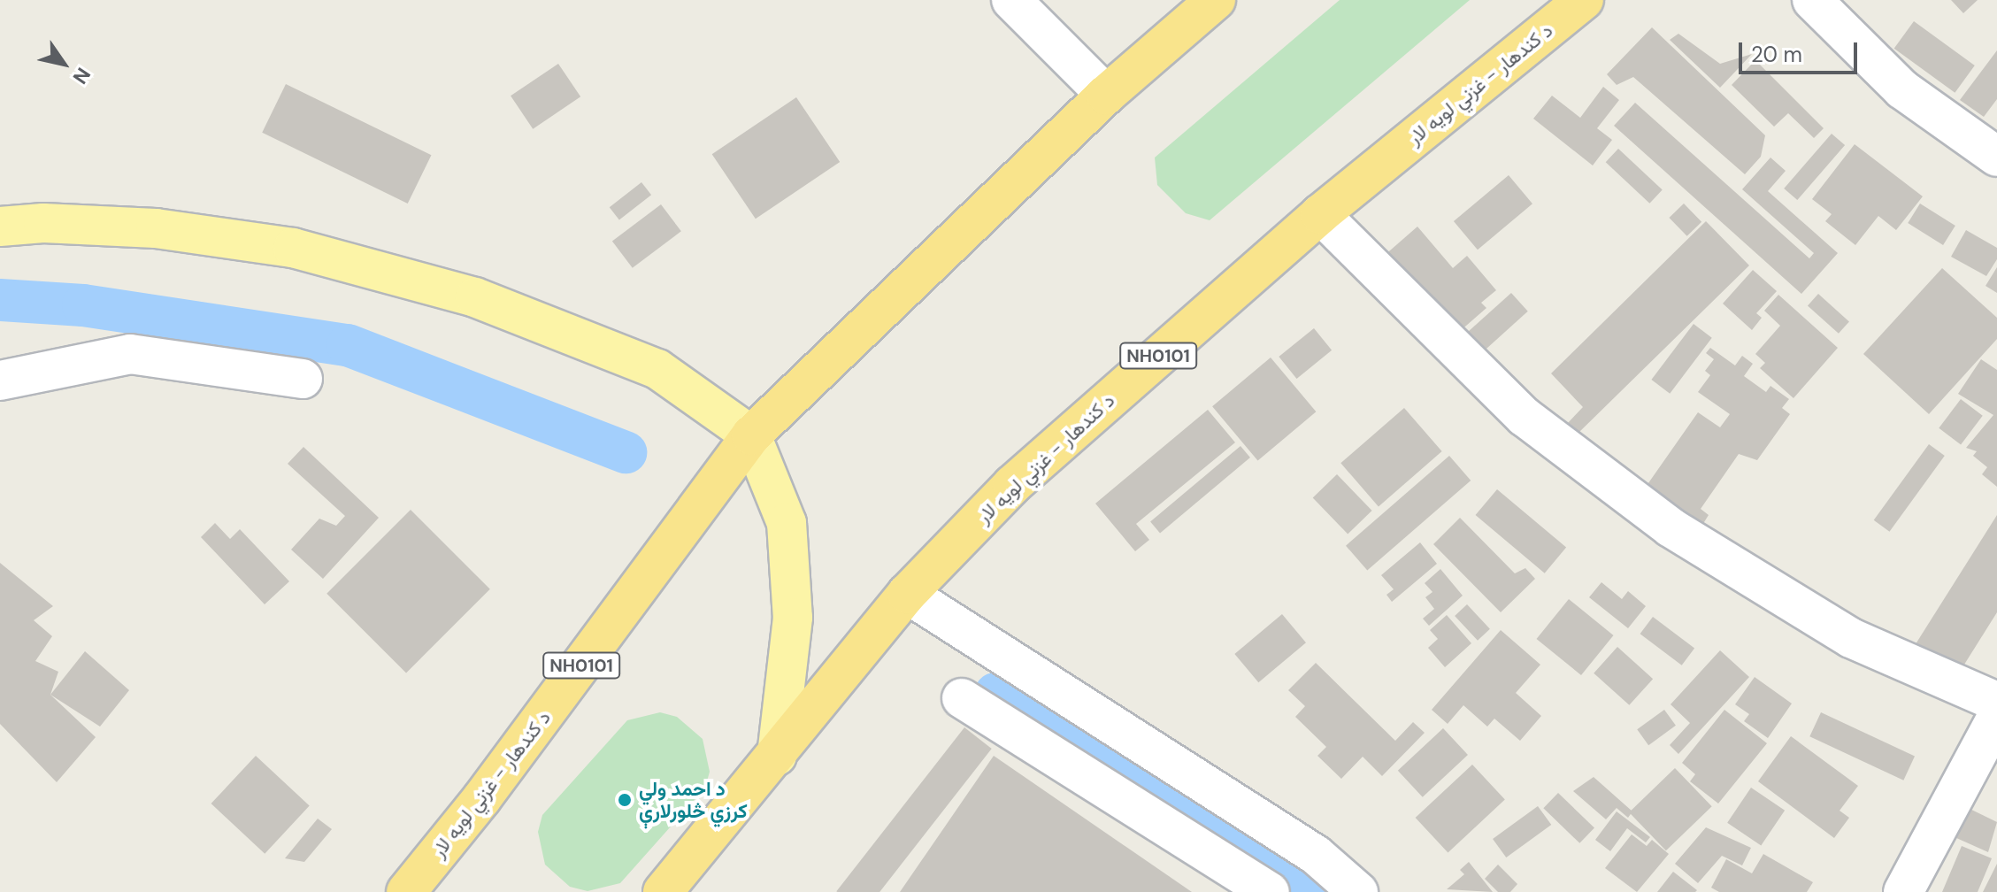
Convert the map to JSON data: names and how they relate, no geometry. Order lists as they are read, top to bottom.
{
  "streets": {
    "highway": ["د کندهار - غزني لويه لار", "NH0101"]
  },
  "places": ["د احمد ولي کرزي څلورلارې"],
  "scale_bar": "20 m",
  "north": "bottom right"
}
